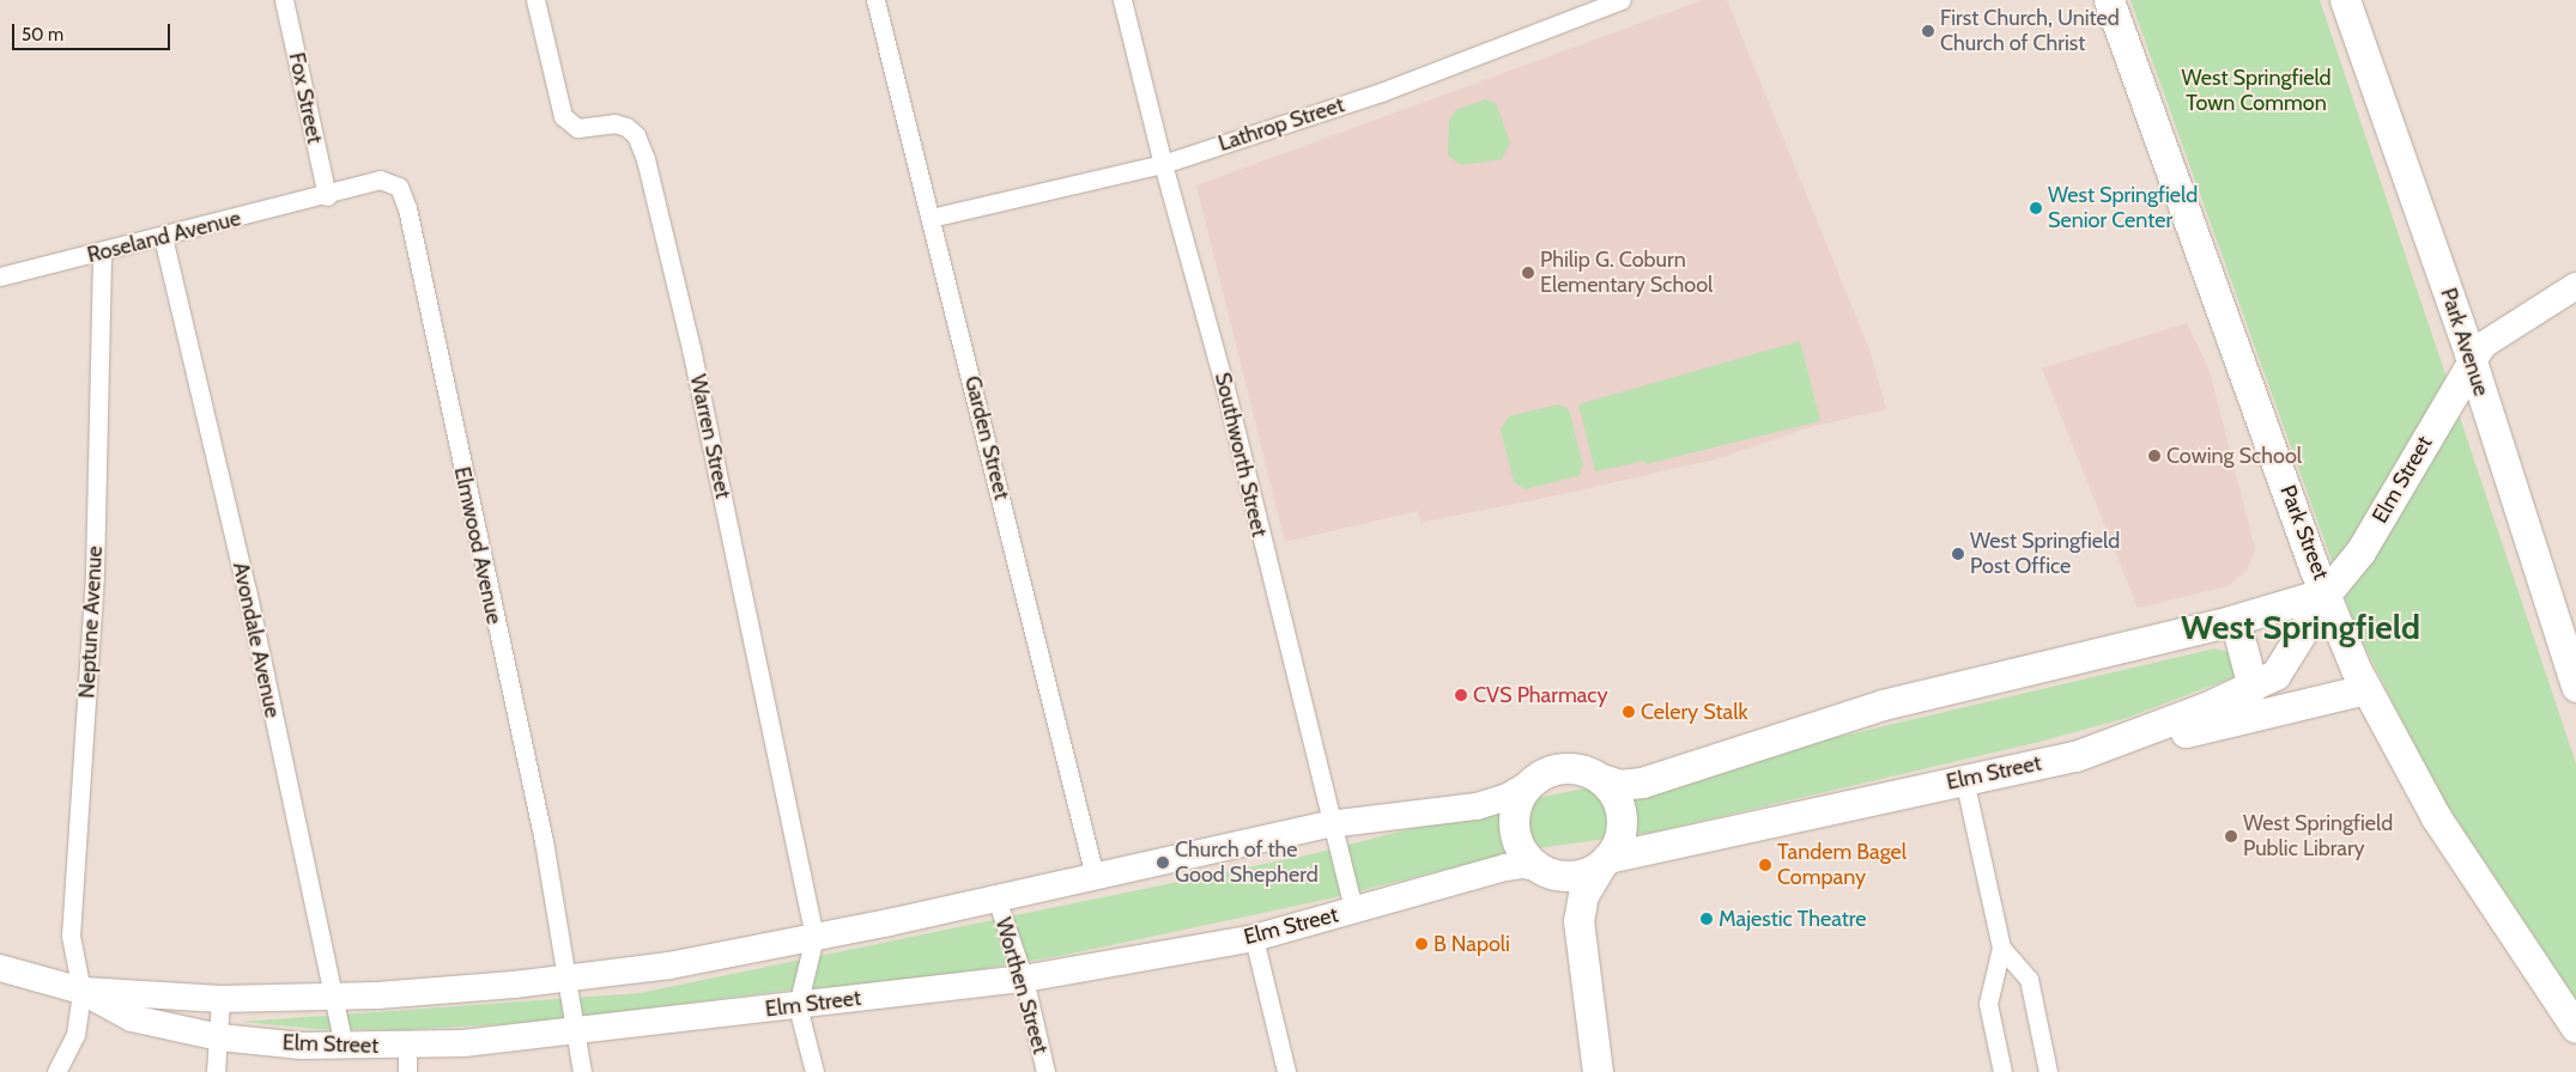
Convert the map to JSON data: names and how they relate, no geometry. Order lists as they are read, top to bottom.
{
  "streets": {
    "main road": ["Park Avenue", "Elm Street", "Park Street"],
    "street": [
      "Fox Street",
      "Lathrop Street",
      "Roseland Avenue",
      "Warren Street",
      "Garden Street",
      "Southworth Street",
      "Elmwood Avenue",
      "Neptune Avenue",
      "Avondale Avenue",
      "Worthen Street"
    ]
  },
  "crossings": [
    ["Fox Street", "Roseland Avenue"],
    ["Fox Street", "Elmwood Avenue"],
    ["Lathrop Street", "Garden Street"],
    ["Lathrop Street", "Southworth Street"],
    ["Roseland Avenue", "Elmwood Avenue"],
    ["Roseland Avenue", "Neptune Avenue"],
    ["Roseland Avenue", "Avondale Avenue"],
    ["Park Avenue", "Elm Street"],
    ["Warren Street", "Elm Street"],
    ["Garden Street", "Elm Street"],
    ["Southworth Street", "Elm Street"],
    ["Elm Street", "Park Street"],
    ["Elm Street", "Elmwood Avenue"],
    ["Elm Street", "Neptune Avenue"],
    ["Elm Street", "Avondale Avenue"],
    ["Elm Street", "Worthen Street"]
  ],
  "districts": ["West Springfield"],
  "parks": ["West Springfield Town Common"],
  "places": [
    "First Church, United Church of Christ",
    "West Springfield Senior Center",
    "Philip G. Coburn Elementary School",
    "Cowing School",
    "West Springfield Post Office",
    "CVS Pharmacy",
    "Celery Stalk",
    "West Springfield Public Library",
    "Church of the Good Shepherd",
    "Tandem Bagel Company",
    "Majestic Theatre",
    "B Napoli"
  ],
  "scale_bar": "50 m"
}
